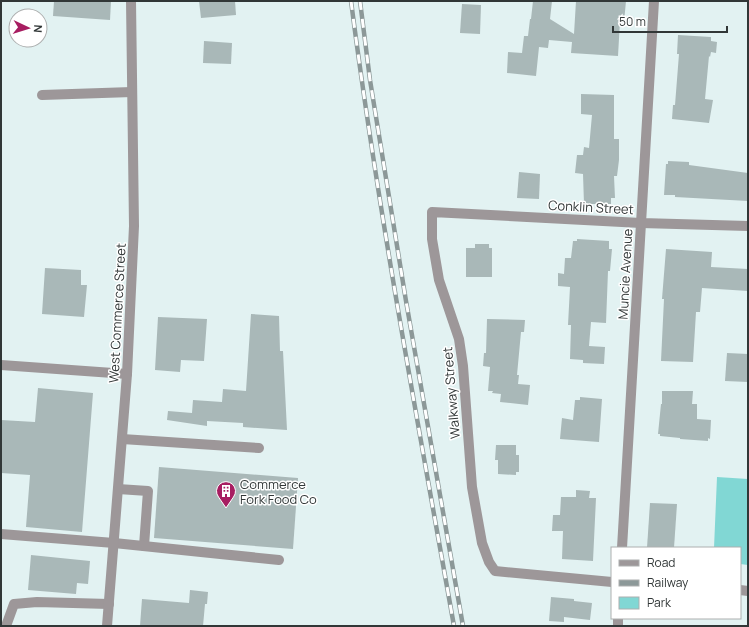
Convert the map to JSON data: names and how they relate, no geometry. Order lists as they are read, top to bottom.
{
  "streets": {
    "street": [
      "Conklin Street",
      "Muncie Avenue",
      "West Commerce Street",
      "Walkway Street"
    ]
  },
  "crossings": [
    ["Conklin Street", "Muncie Avenue"],
    ["Conklin Street", "Walkway Street"]
  ],
  "places": {
    "building": ["Commerce Fork Food Co"]
  },
  "legend": ["Road", "Railway", "Park"],
  "scale_bar": "50 m",
  "north": "right"
}
